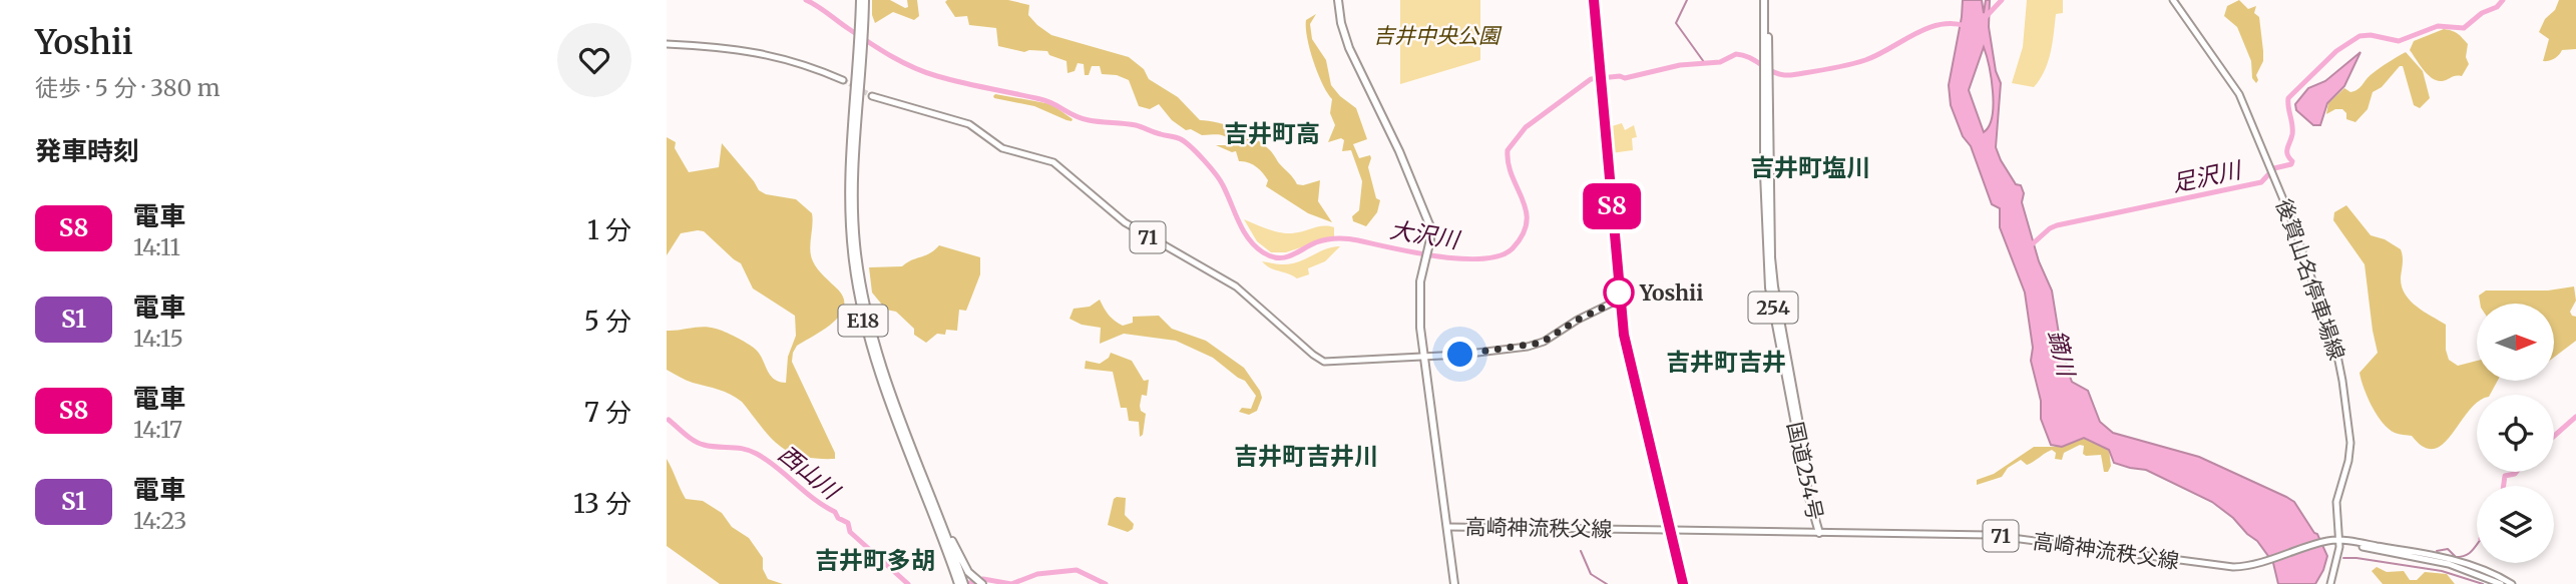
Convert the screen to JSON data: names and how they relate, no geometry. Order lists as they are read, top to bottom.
{
  "streets": {
    "highway": ["254", "E18", "国道254号"],
    "main road": ["71", "後賀山名停車場線", "高崎神流秩父線"]
  },
  "crossings": [
    ["後賀山名停車場線", "高崎神流秩父線"],
    ["国道254号", "高崎神流秩父線"]
  ],
  "districts": [
    "吉井町高",
    "吉井町塩川",
    "吉井町吉井",
    "吉井町吉井川",
    "吉井町多胡"
  ],
  "water": [
    "足沢川",
    "大沢川",
    "鏑川",
    "西山川"
  ],
  "parks": ["吉井中央公園"],
  "places": ["Yoshii"],
  "north": "right",
  "page": {
    "heading": [
      ["Yoshii", "徒歩 · 5 分 · 380 m"],
      "発車時刻"
    ],
    "on_map": "S8",
    "list": [
      {
        "mark": "S8",
        "name": "電車",
        "note": "14:11",
        "value": "1 分"
      },
      {
        "mark": "S1",
        "name": "電車",
        "note": "14:15",
        "value": "5 分"
      },
      {
        "mark": "S8",
        "name": "電車",
        "note": "14:17",
        "value": "7 分"
      },
      {
        "mark": "S1",
        "name": "電車",
        "note": "14:23",
        "value": "13 分"
      }
    ]
  }
}
